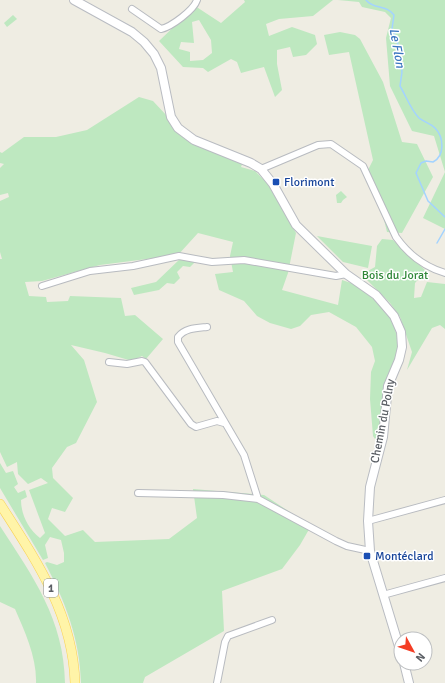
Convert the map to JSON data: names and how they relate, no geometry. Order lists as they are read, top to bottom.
{
  "streets": {
    "main road": ["1"],
    "street": ["Chemin du Polny"]
  },
  "water": ["Le Flon"],
  "parks": ["Bois du Jorat"],
  "places": {
    "transit": ["Florimont", "Montéclard"]
  },
  "north": "bottom right"
}
